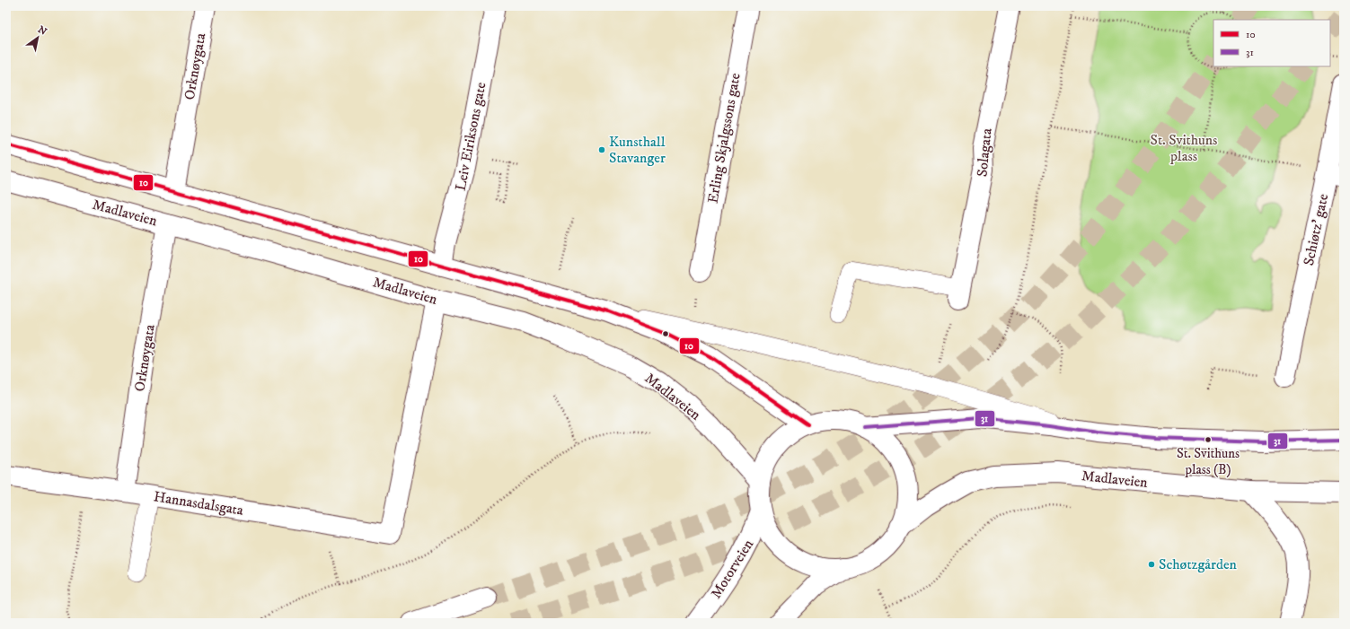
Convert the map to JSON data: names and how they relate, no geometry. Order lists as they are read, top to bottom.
{
  "streets": {
    "main road": [
      "Orknøygata",
      "Leiv Eiriksons gate",
      "Erling Skjalgssons gate",
      "Solagata",
      "Madlaveien",
      "Schiøtz' gate",
      "Hannasdalsgata",
      "Motorveien"
    ]
  },
  "crossings": [
    ["Orknøygata", "Madlaveien"],
    ["Orknøygata", "Hannasdalsgata"],
    ["Madlaveien", "Hannasdalsgata"]
  ],
  "parks": ["St. Svithuns plass"],
  "places": ["Kunsthall Stavanger", "St. Svithuns plass (B)", "Schøtzgården"],
  "lines": ["transit line 10", "transit line 31"],
  "legend": ["10", "31"],
  "north": "top right"
}
